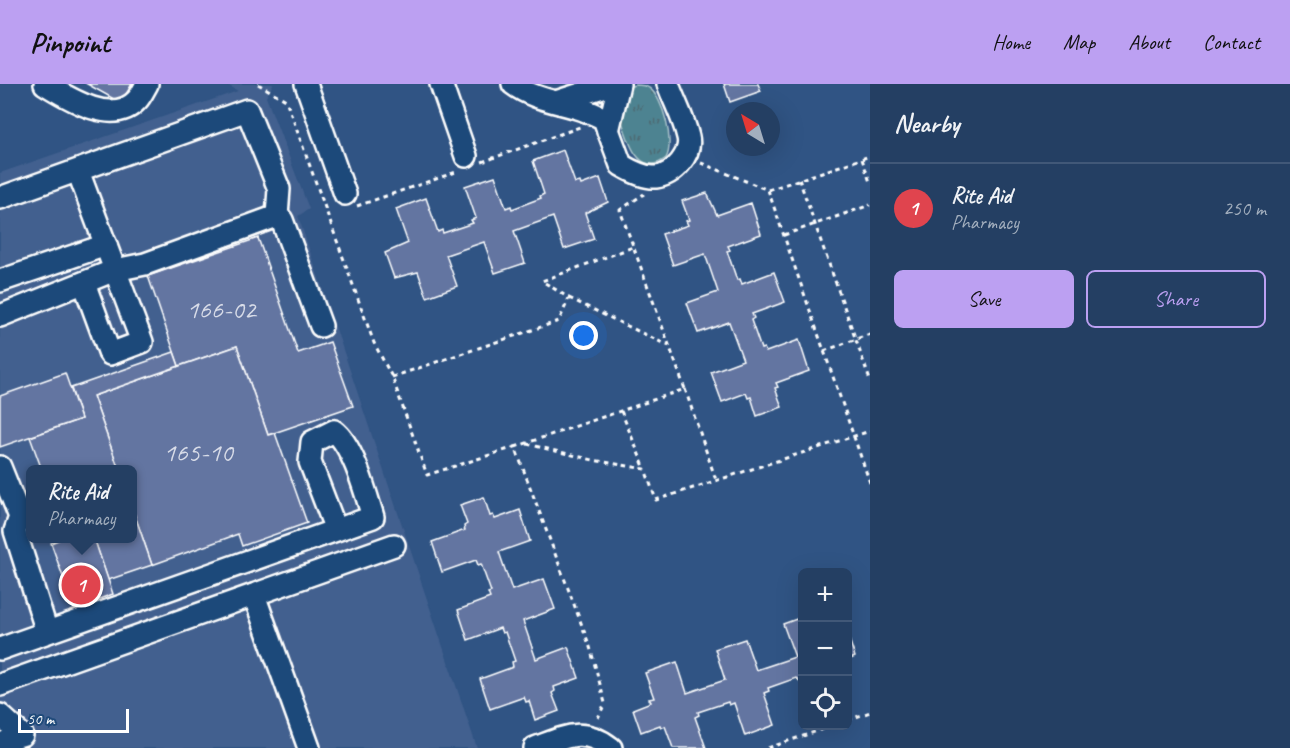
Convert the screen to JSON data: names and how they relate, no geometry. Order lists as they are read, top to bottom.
{
  "house_numbers": ["166-02", "165-10"],
  "scale_bar": "50 m",
  "north": "top left",
  "page": {
    "header": "Pinpoint",
    "nav": [
      "Home",
      "Map",
      "About",
      "Contact"
    ],
    "heading": "Nearby",
    "list": [
      {
        "mark": "1",
        "name": "Rite Aid",
        "note": "Pharmacy",
        "value": "250 m"
      }
    ],
    "buttons": ["Save", "Share"],
    "popup": ["Rite Aid", "Pharmacy"],
    "pins": "1",
    "map_buttons": ["+", "−"],
    "scale": "50 m"
  }
}
